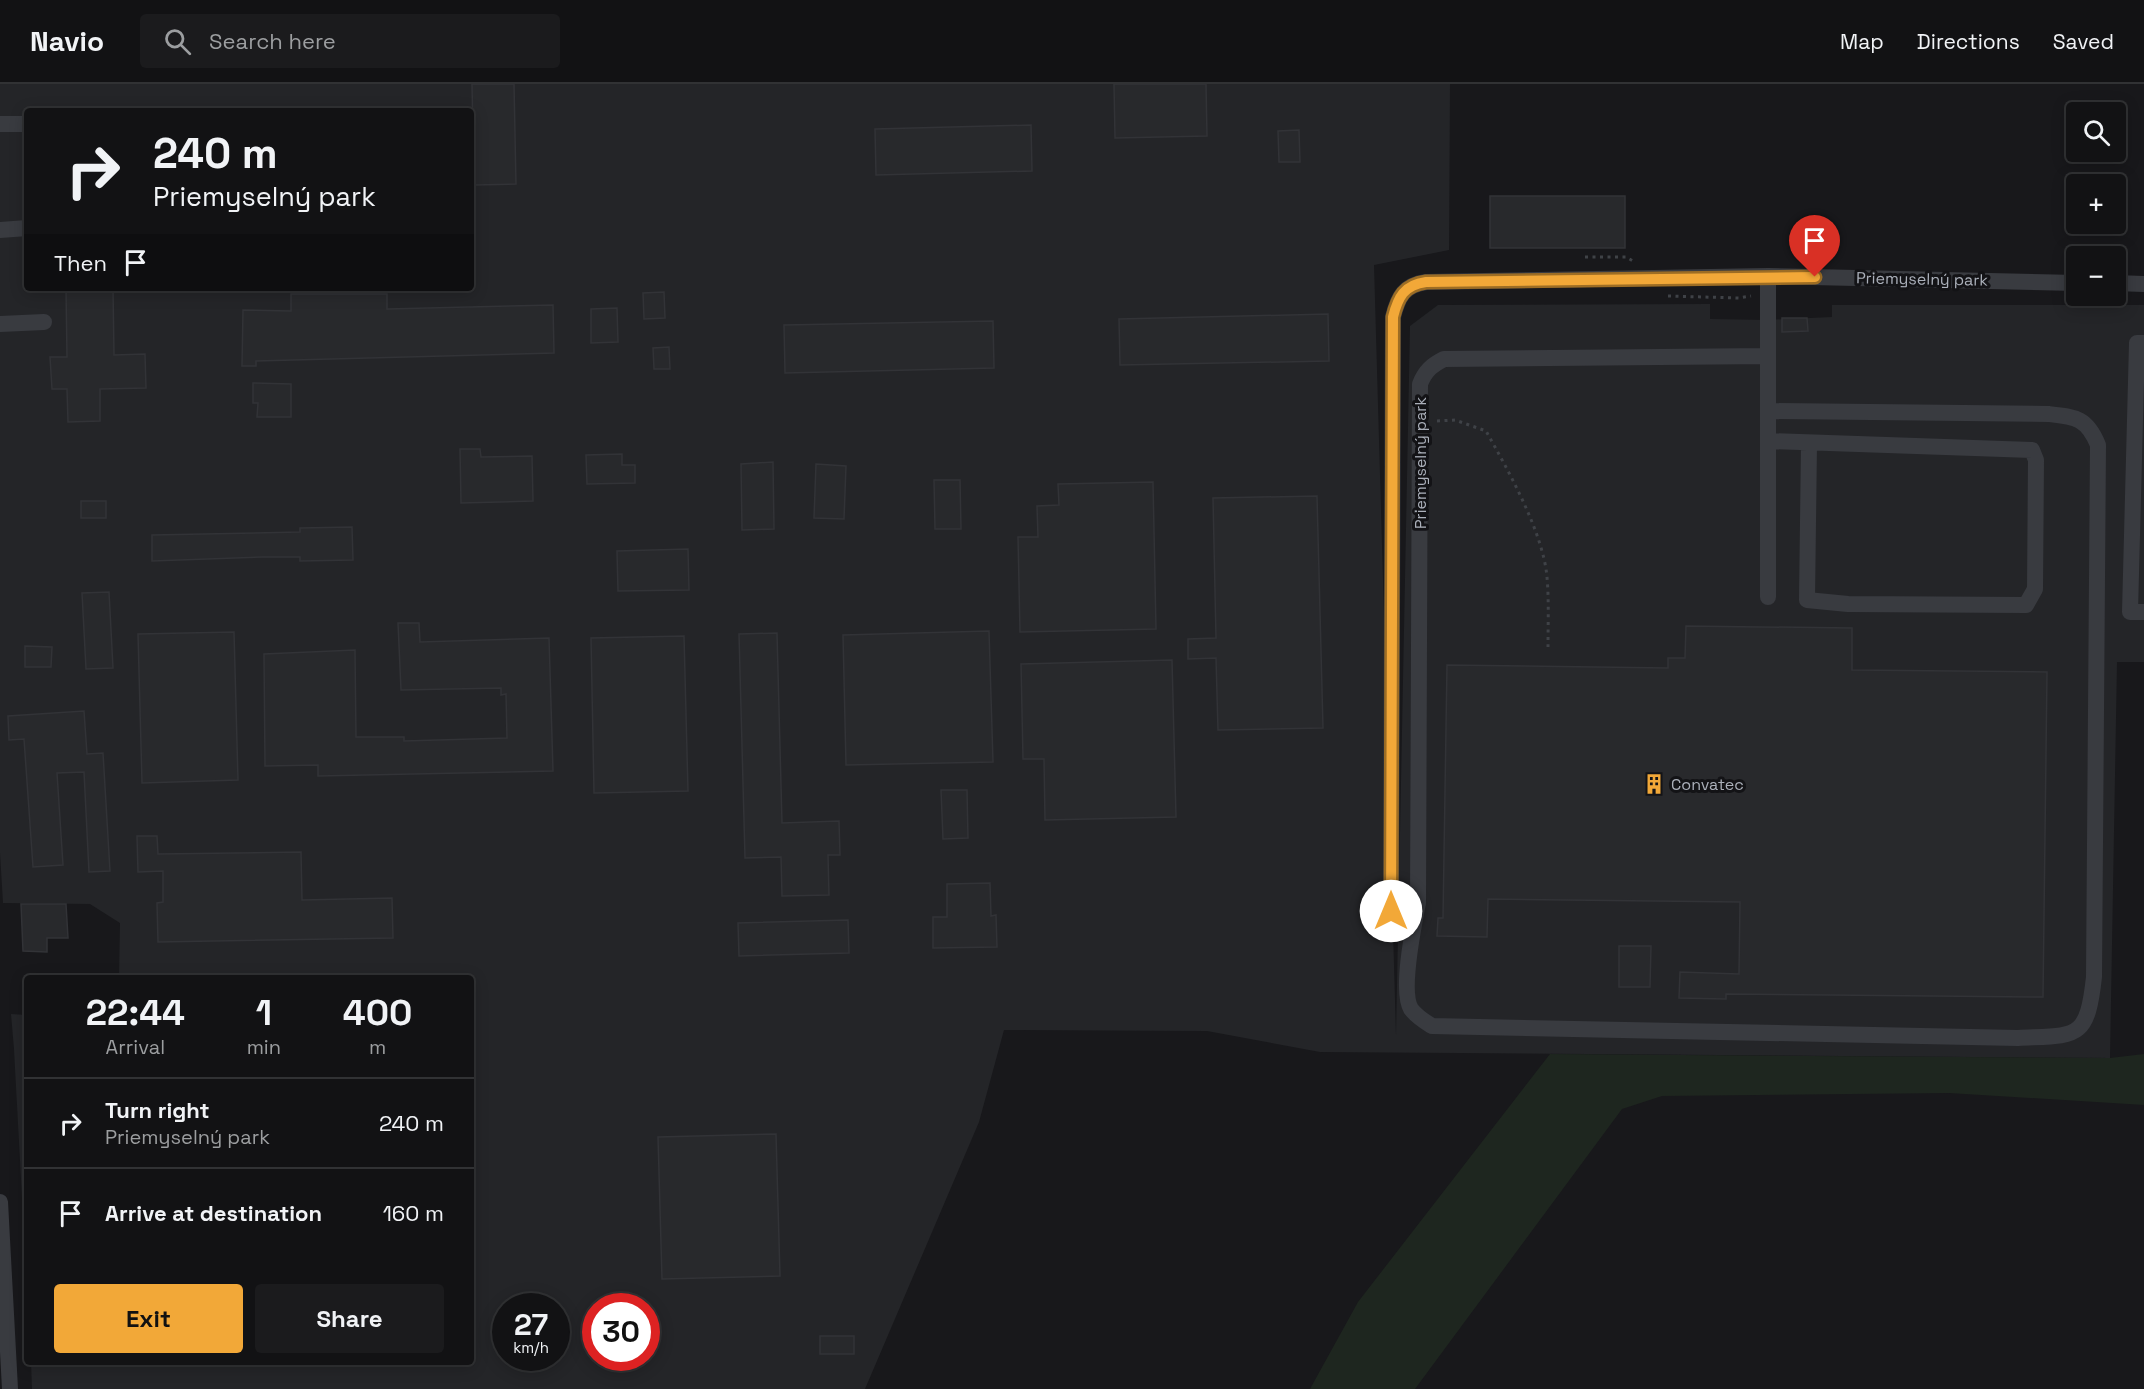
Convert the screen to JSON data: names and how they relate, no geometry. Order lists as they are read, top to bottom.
{
  "streets": {
    "street": ["Priemyselný park"]
  },
  "places": {
    "building": ["Convatec"]
  },
  "page": {
    "header": "Navio",
    "search": "Search here",
    "nav": ["Map", "Directions", "Saved"],
    "map_buttons": ["+", "−"],
    "turn": ["240 m", "Priemyselný park"],
    "then": "Then",
    "eta": [
      "22:44",
      "Arrival",
      "1",
      "min",
      "400",
      "m"
    ],
    "list": [
      {
        "name": "Turn right",
        "note": "Priemyselný park",
        "value": "240 m"
      },
      {
        "name": "Arrive at destination",
        "value": "160 m"
      }
    ],
    "buttons": ["Exit", "Share"],
    "speed": "27 km/h",
    "limit": "30"
  }
}
